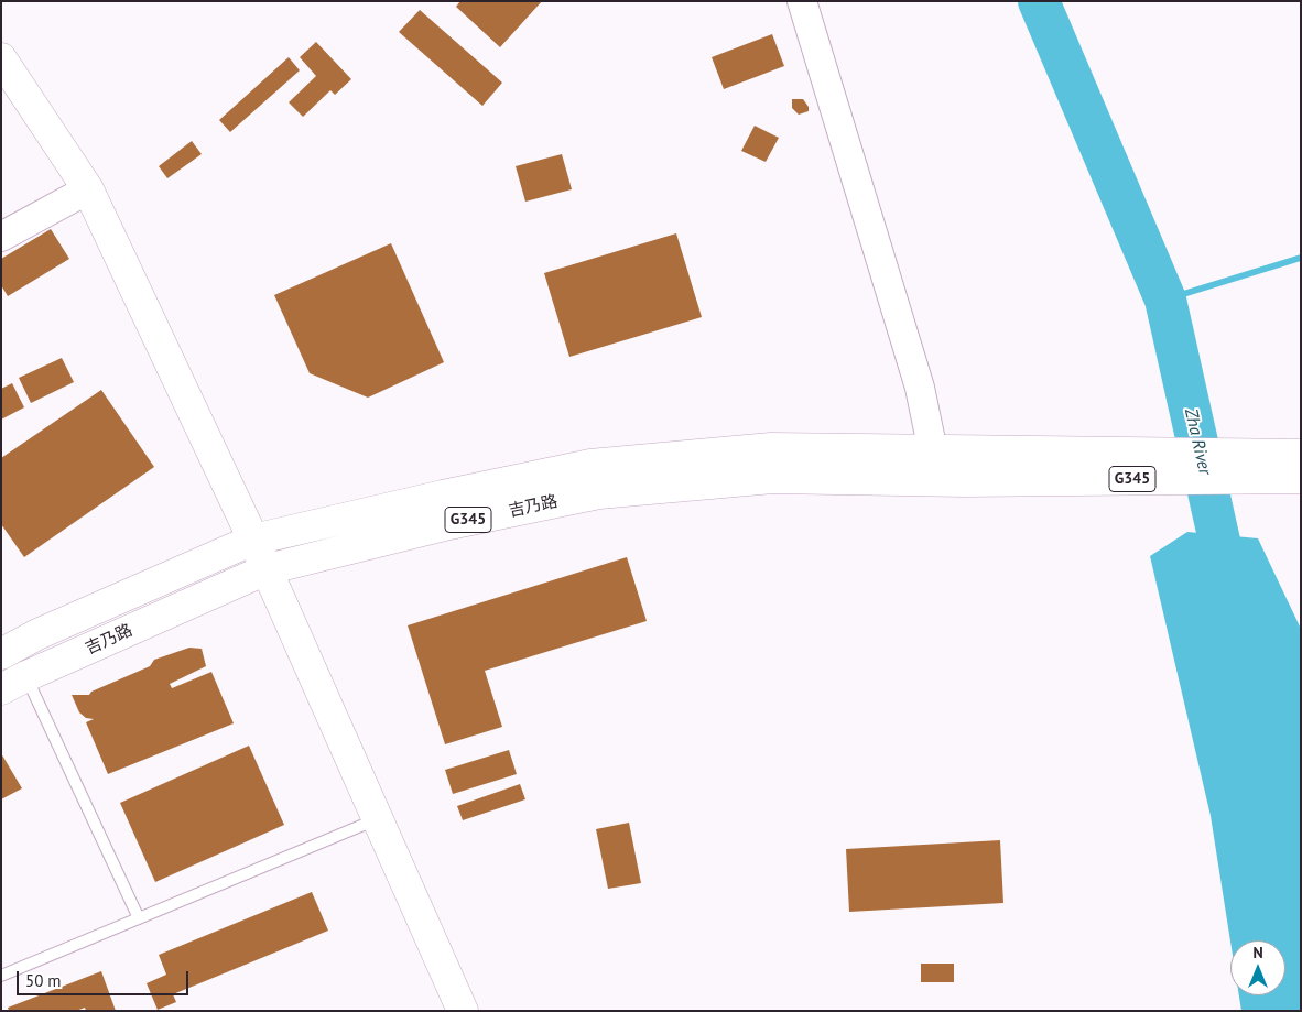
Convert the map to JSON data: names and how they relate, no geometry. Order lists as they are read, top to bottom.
{
  "streets": {
    "main road": ["G345", "吉乃路"]
  },
  "crossings": [
    ["G345", "吉乃路"]
  ],
  "water": ["Zha River"],
  "scale_bar": "50 m",
  "north": "top"
}
